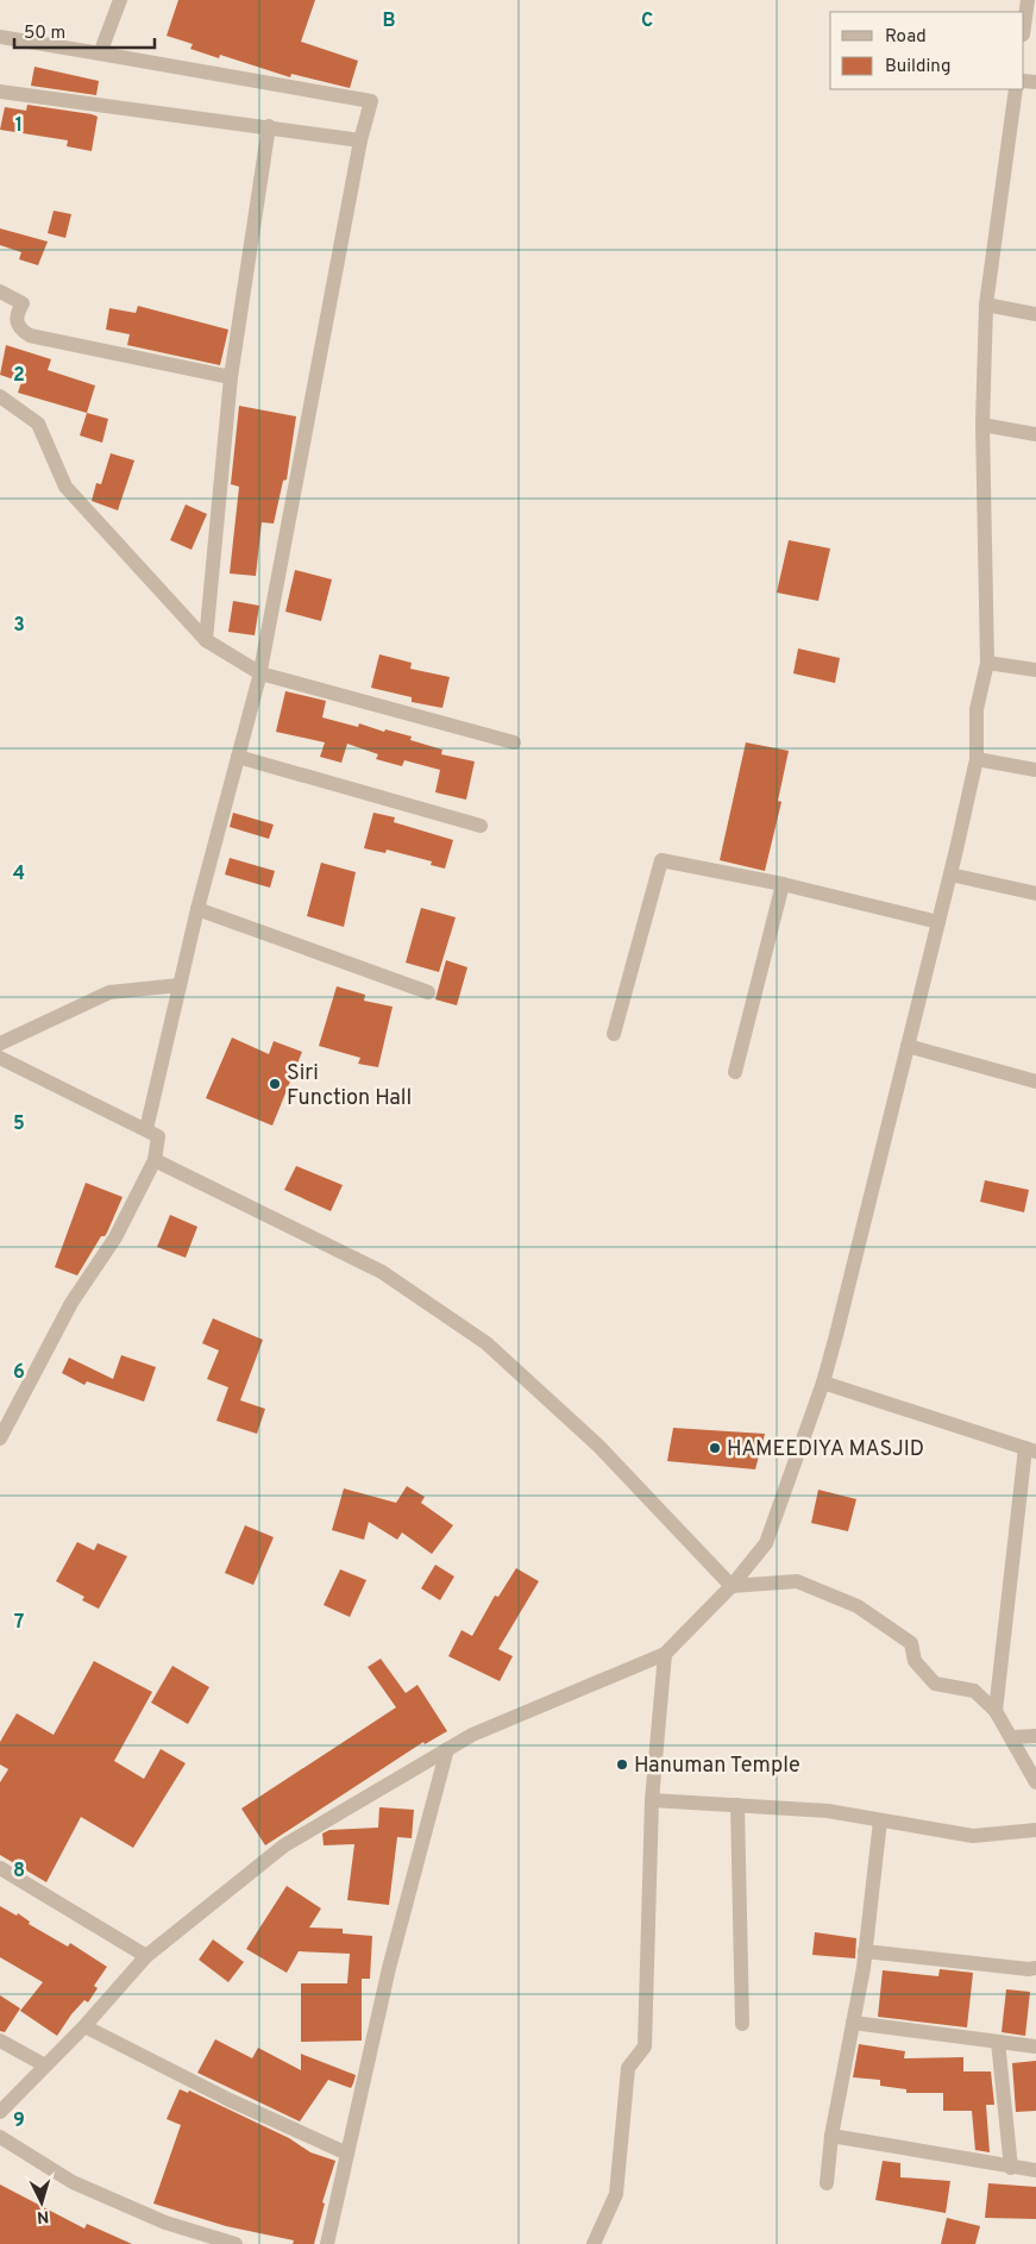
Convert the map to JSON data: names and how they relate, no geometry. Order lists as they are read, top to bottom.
{
  "places": ["Siri Function Hall", "HAMEEDIYA MASJID", "Hanuman Temple"],
  "legend": ["Road", "Building"],
  "scale_bar": "50 m",
  "north": "bottom",
  "grid": {
    "columns": ["B", "C"],
    "rows": [
      "1",
      "2",
      "3",
      "4",
      "5",
      "6",
      "7",
      "8",
      "9"
    ]
  }
}
